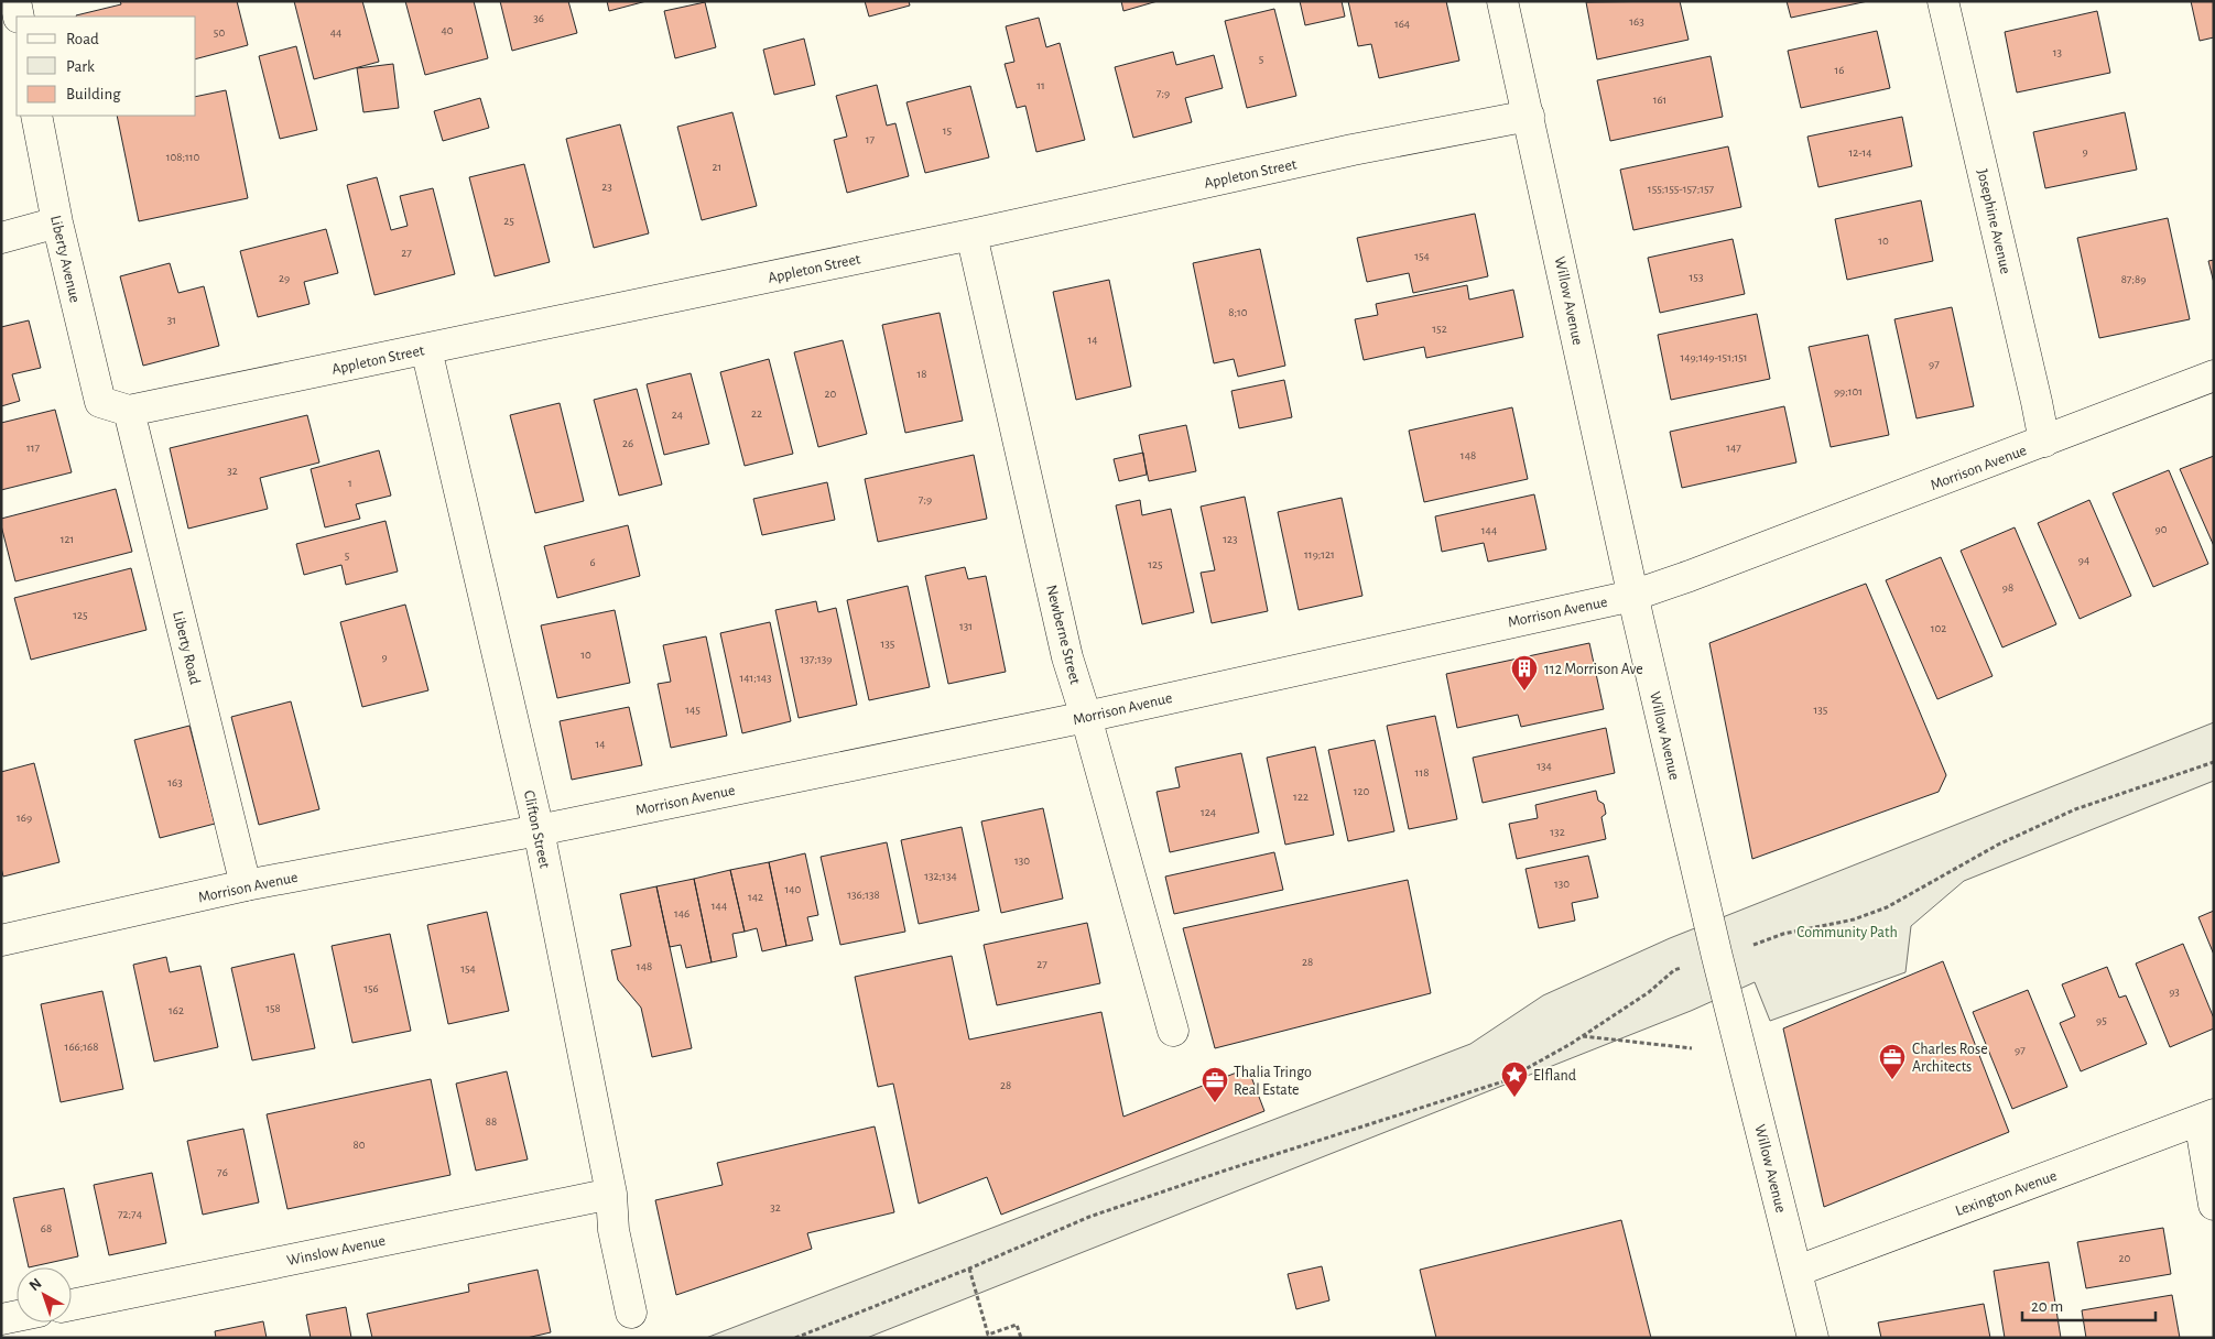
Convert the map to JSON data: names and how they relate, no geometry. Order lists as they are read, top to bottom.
{
  "streets": {
    "street": [
      "Appleton Street",
      "Josephine Avenue",
      "Liberty Avenue",
      "Willow Avenue",
      "Morrison Avenue",
      "Newberne Street",
      "Liberty Road",
      "Clifton Street",
      "Lexington Avenue",
      "Winslow Avenue"
    ]
  },
  "crossings": [
    ["Appleton Street", "Liberty Avenue"],
    ["Appleton Street", "Willow Avenue"],
    ["Appleton Street", "Newberne Street"],
    ["Appleton Street", "Liberty Road"],
    ["Appleton Street", "Clifton Street"],
    ["Josephine Avenue", "Morrison Avenue"],
    ["Willow Avenue", "Morrison Avenue"],
    ["Willow Avenue", "Lexington Avenue"],
    ["Morrison Avenue", "Newberne Street"],
    ["Morrison Avenue", "Liberty Road"],
    ["Morrison Avenue", "Clifton Street"],
    ["Clifton Street", "Winslow Avenue"]
  ],
  "parks": ["Community Path"],
  "places": {
    "building": ["112 Morrison Ave"],
    "office": ["Charles Rose Architects", "Thalia Tringo Real Estate"],
    "place": ["Elfland"]
  },
  "house_numbers": [
    "36",
    "163",
    "164",
    "40",
    "50",
    "44",
    "13",
    "5",
    "16",
    "11",
    "7;9",
    "161",
    "15",
    "17",
    "9",
    "12-14",
    "108;110",
    "21",
    "23",
    "155;155-157;157",
    "25",
    "10",
    "27",
    "154",
    "153",
    "29",
    "87;89",
    "8;10",
    "31",
    "152",
    "14",
    "149;149-151;151",
    "97",
    "18",
    "99;101",
    "20",
    "22",
    "24",
    "26",
    "117",
    "147",
    "148",
    "32",
    "1",
    "7;9",
    "90",
    "144",
    "121",
    "123",
    "119;121",
    "5",
    "94",
    "6",
    "125",
    "98",
    "125",
    "131",
    "102",
    "135",
    "10",
    "9",
    "137;139",
    "141;143",
    "145",
    "135",
    "14",
    "134",
    "118",
    "163",
    "120",
    "122",
    "124",
    "169",
    "132",
    "130",
    "132;134",
    "130",
    "140",
    "136;138",
    "142",
    "144",
    "146",
    "28",
    "27",
    "148",
    "154",
    "156",
    "93",
    "158",
    "162",
    "95",
    "166;168",
    "97",
    "28",
    "88",
    "80",
    "76",
    "32",
    "72;74",
    "68",
    "20"
  ],
  "legend": ["Road", "Park", "Building"],
  "scale_bar": "20 m",
  "north": "top left"
}
